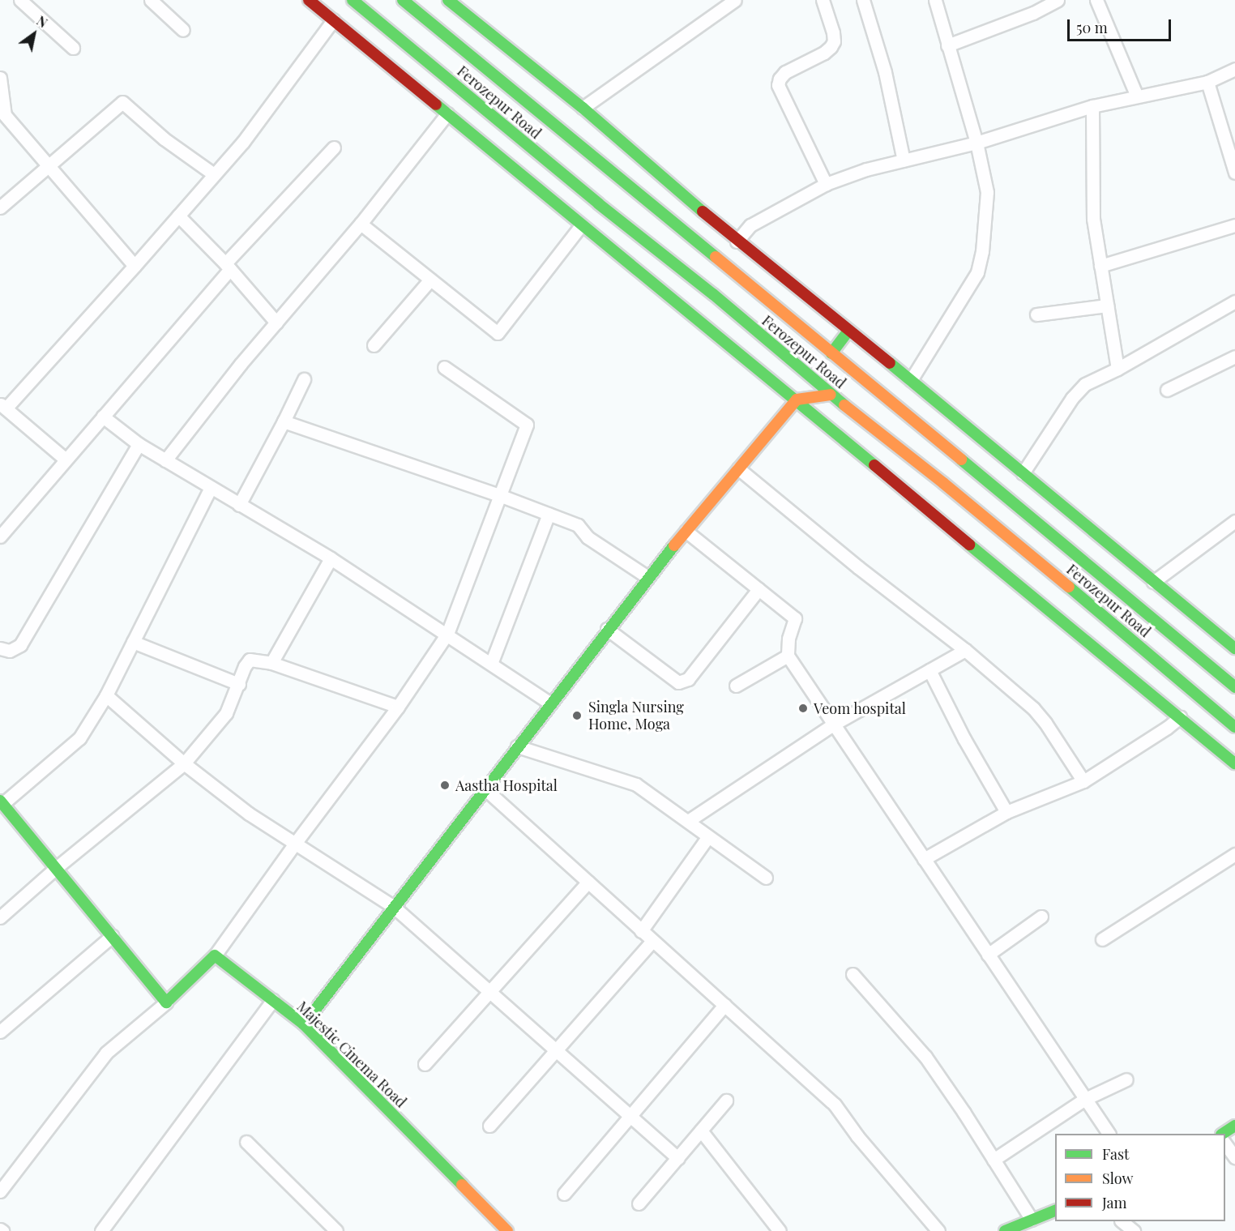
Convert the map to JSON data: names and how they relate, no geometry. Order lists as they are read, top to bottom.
{
  "streets": {
    "main road": ["Ferozepur Road", "Majestic Cinema Road"]
  },
  "places": ["Veom hospital", "Singla Nursing Home, Moga", "Aastha Hospital"],
  "legend": ["Fast", "Slow", "Jam"],
  "scale_bar": "50 m",
  "north": "top right"
}
